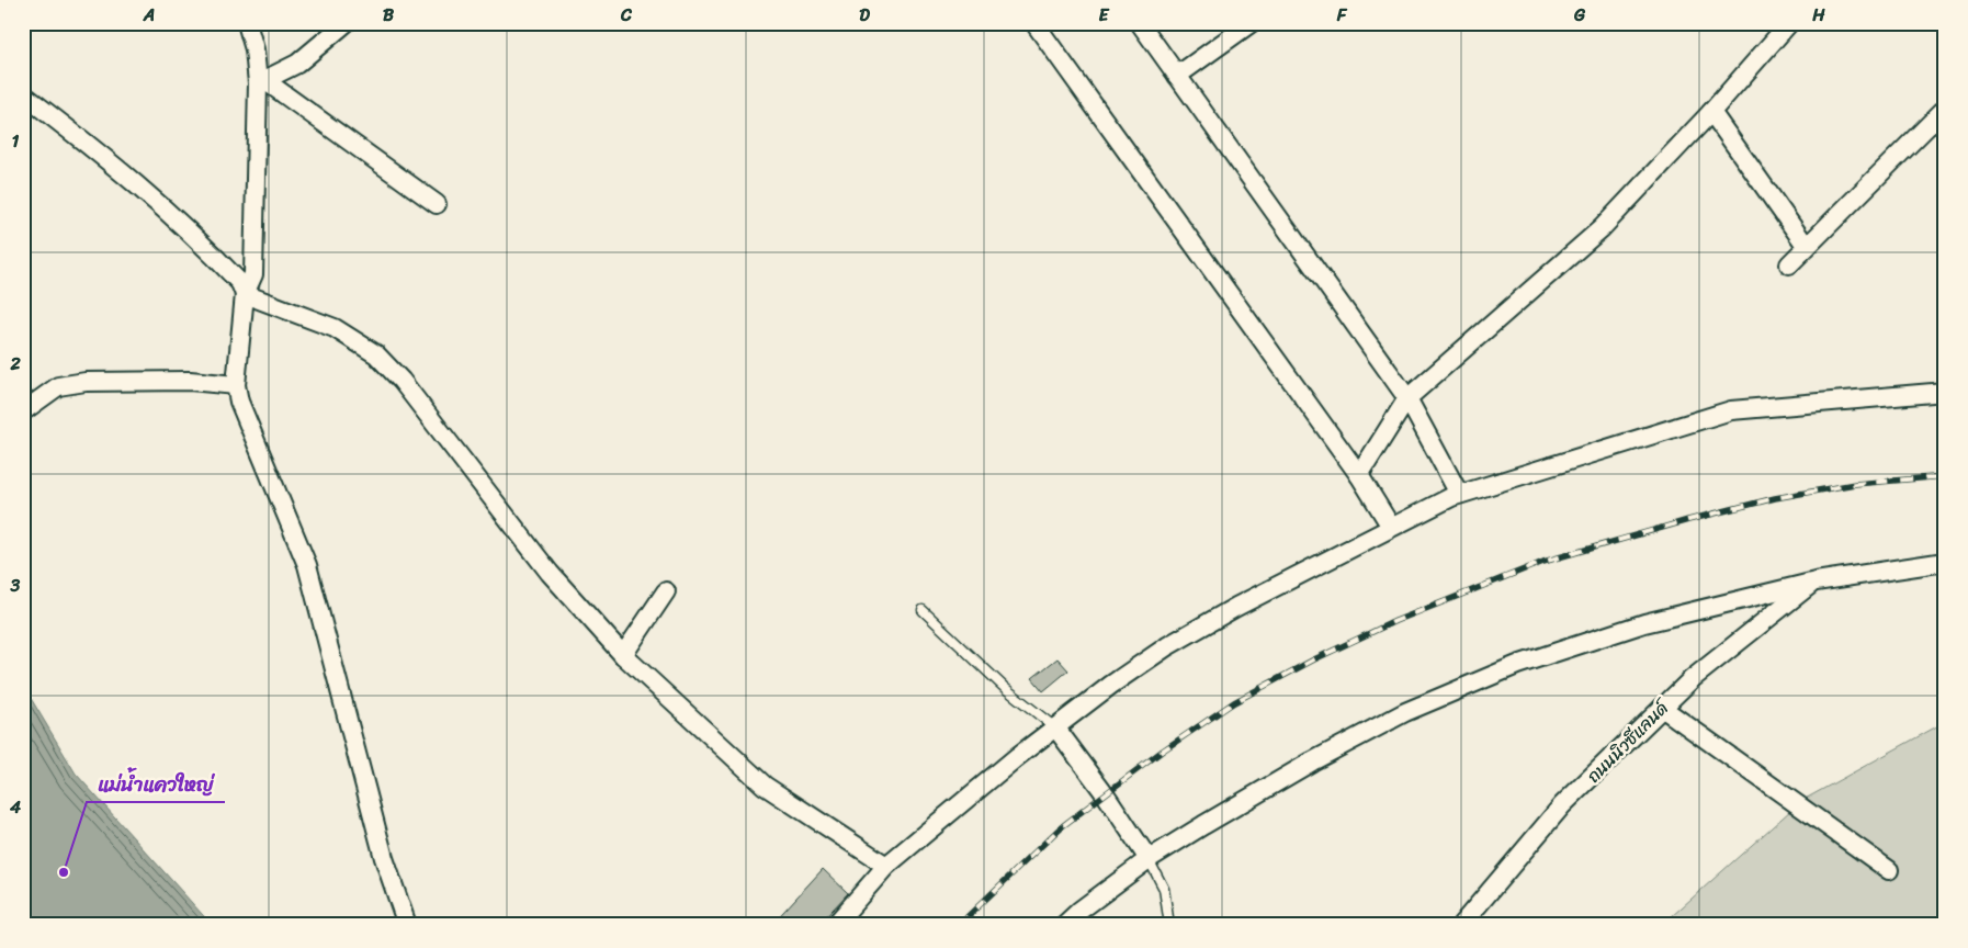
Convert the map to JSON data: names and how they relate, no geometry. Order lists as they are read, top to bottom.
{
  "streets": {
    "street": ["ถนนนิวซีแลนด์"]
  },
  "places": ["แม่น้ำแควใหญ่"],
  "grid": {
    "columns": [
      "A",
      "B",
      "C",
      "D",
      "E",
      "F",
      "G",
      "H"
    ],
    "rows": [
      "1",
      "2",
      "3",
      "4"
    ]
  }
}
